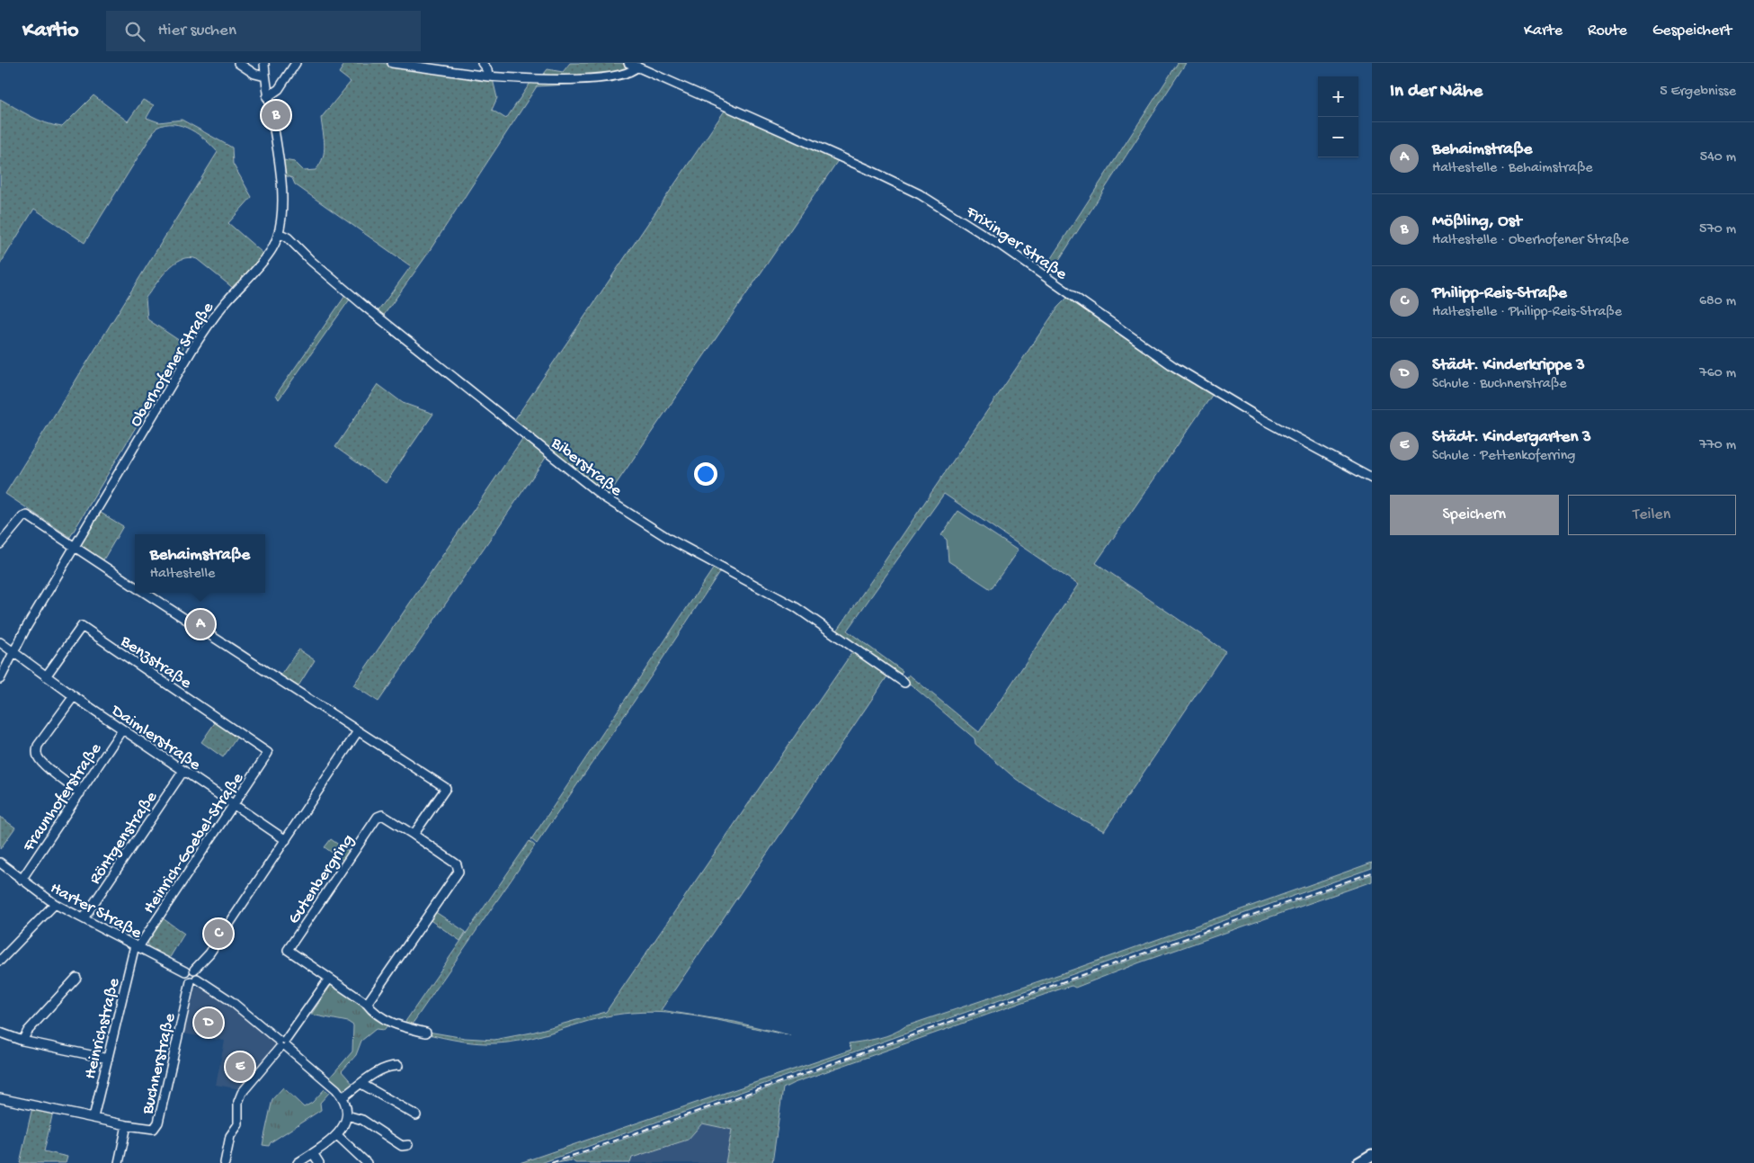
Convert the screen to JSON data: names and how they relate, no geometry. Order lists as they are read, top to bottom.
{
  "streets": {
    "street": [
      "Frixinger Straße",
      "Oberhofener Straße",
      "Biberstraße",
      "Benzstraße",
      "Daimlerstraße",
      "Fraunhoferstraße",
      "Röntgenstraße",
      "Heinrich-Goebel-Straße",
      "Gutenbergring",
      "Harter Straße",
      "Heinrichstraße",
      "Buchnerstraße"
    ]
  },
  "crossings": [
    ["Oberhofener Straße", "Biberstraße"],
    ["Oberhofener Straße", "Daimlerstraße"],
    ["Benzstraße", "Daimlerstraße"],
    ["Benzstraße", "Heinrich-Goebel-Straße"],
    ["Daimlerstraße", "Fraunhoferstraße"],
    ["Daimlerstraße", "Röntgenstraße"],
    ["Daimlerstraße", "Heinrich-Goebel-Straße"],
    ["Fraunhoferstraße", "Harter Straße"],
    ["Röntgenstraße", "Harter Straße"],
    ["Heinrich-Goebel-Straße", "Harter Straße"],
    ["Heinrich-Goebel-Straße", "Heinrichstraße"],
    ["Harter Straße", "Heinrichstraße"],
    ["Harter Straße", "Buchnerstraße"],
    ["Heinrichstraße", "Buchnerstraße"]
  ],
  "page": {
    "header": "Kartio",
    "search": "Hier suchen",
    "nav": ["Karte", "Route", "Gespeichert"],
    "heading": ["In der Nähe", "5 Ergebnisse"],
    "map_buttons": ["+", "−"],
    "pins": [
      "B",
      "A",
      "C",
      "D",
      "E"
    ],
    "list": [
      {
        "mark": "A",
        "name": "Behaimstraße",
        "note": "Haltestelle · Behaimstraße",
        "value": "540 m"
      },
      {
        "mark": "B",
        "name": "Mößling, Ost",
        "note": "Haltestelle · Oberhofener Straße",
        "value": "570 m"
      },
      {
        "mark": "C",
        "name": "Philipp-Reis-Straße",
        "note": "Haltestelle · Philipp-Reis-Straße",
        "value": "680 m"
      },
      {
        "mark": "D",
        "name": "Städt. Kinderkrippe 3",
        "note": "Schule · Buchnerstraße",
        "value": "760 m"
      },
      {
        "mark": "E",
        "name": "Städt. Kindergarten 3",
        "note": "Schule · Pettenkoferring",
        "value": "770 m"
      }
    ],
    "buttons": ["Speichern", "Teilen"],
    "popup": ["Behaimstraße", "Haltestelle"]
  }
}
